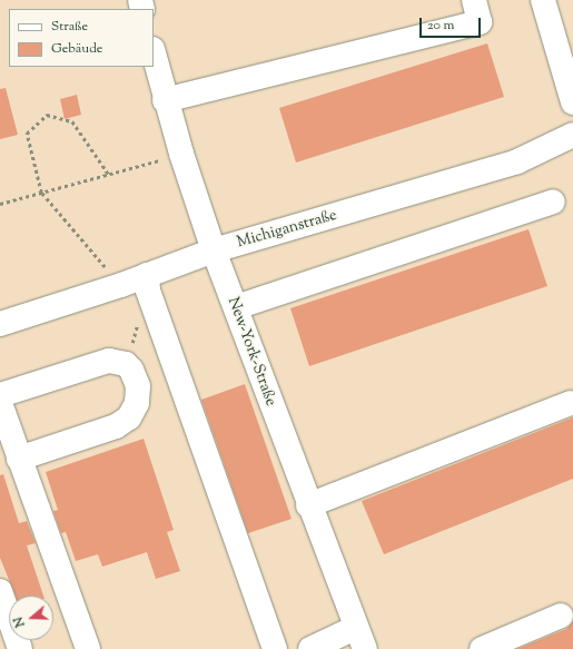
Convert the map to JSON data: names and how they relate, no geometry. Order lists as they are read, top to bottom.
{
  "streets": {
    "street": ["Michiganstraße", "New-York-Straße"]
  },
  "crossings": [
    ["Michiganstraße", "New-York-Straße"]
  ],
  "legend": ["Straße", "Gebäude"],
  "scale_bar": "20 m",
  "north": "left"
}
